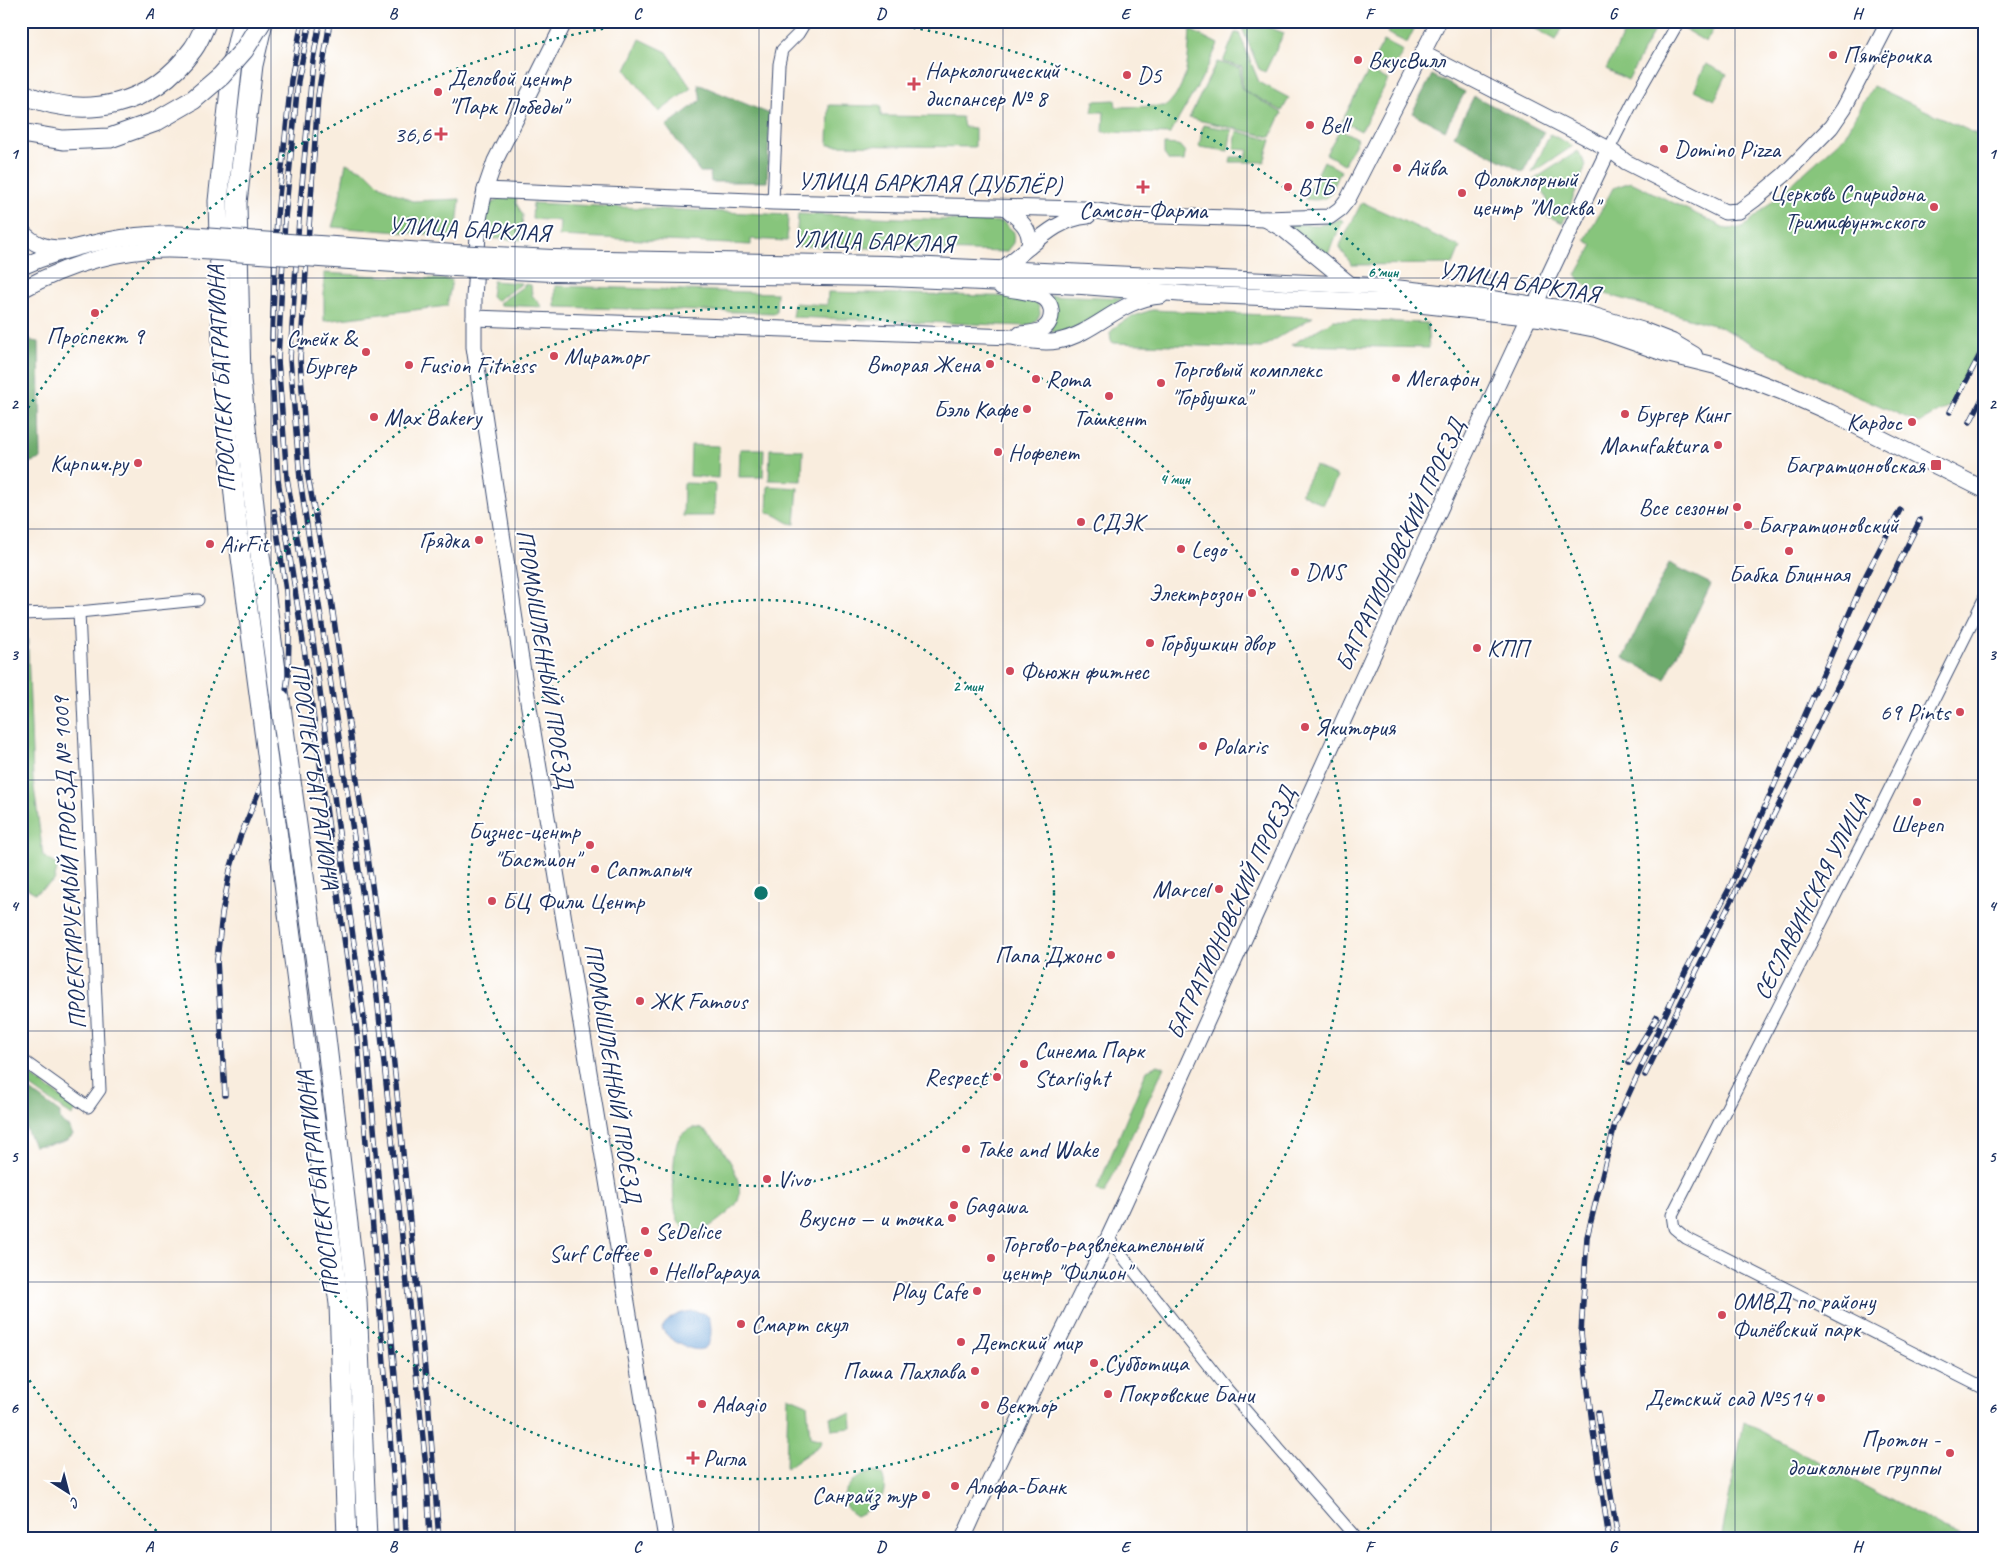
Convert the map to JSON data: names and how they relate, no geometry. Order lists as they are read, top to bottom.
{
  "streets": {
    "main road": ["УЛИЦА БАРКЛАЯ", "ПРОСПЕКТ БАГРАТИОНА"],
    "street": [
      "УЛИЦА БАРКЛАЯ (ДУБЛЁР)",
      "БАГРАТИОНОВСКИЙ ПРОЕЗД",
      "ПРОМЫШЛЕННЫЙ ПРОЕЗД",
      "ПРОЕКТИРУЕМЫЙ ПРОЕЗД № 1009",
      "СЕСЛАВИНСКАЯ УЛИЦА"
    ]
  },
  "crossings": [
    ["УЛИЦА БАРКЛАЯ (ДУБЛЁР)", "ПРОМЫШЛЕННЫЙ ПРОЕЗД"],
    ["УЛИЦА БАРКЛАЯ", "БАГРАТИОНОВСКИЙ ПРОЕЗД"]
  ],
  "places": {
    "other": [
      "Пятёрочка",
      "ВкусВилл",
      "D5",
      "Деловой центр \"Парк Победы\"",
      "Bell",
      "Domino Pizza",
      "Айва",
      "ВТБ",
      "Фольклорный центр \"Москва\"",
      "Церковь Спиридона Тримифунтского",
      "Проспект 9",
      "Стейк & Бургер",
      "Мираторг",
      "Вторая Жена",
      "Fusion Fitness",
      "Мегафон",
      "Roma",
      "Торговый комплекс \"Горбушка\"",
      "Ташкент",
      "Бэль Кафе",
      "Бургер Кинг",
      "Max Bakery",
      "Кардос",
      "Manufaktura",
      "Нофелет",
      "Кирпич.ру",
      "Все сезоны",
      "СДЭК",
      "Багратионовский",
      "Грядка",
      "AirFit",
      "Lego",
      "Бабка Блинная",
      "DNS",
      "Электрозон",
      "Горбушкин двор",
      "КПП",
      "Фьюжн фитнес",
      "69 Pints",
      "Якитория",
      "Polaris",
      "Шереп",
      "Бизнес-центр \"Бастион\"",
      "Саптапыч",
      "Marcel",
      "БЦ Фили Центр",
      "Папа Джонс",
      "ЖК Famous",
      "Синема Парк Starlight",
      "Respect",
      "Take and Wake",
      "Vivo",
      "Gagawa",
      "Вкусно — и точка",
      "SeDelice",
      "Surf Coffee",
      "Торгово-развлекательный центр \"Филион\"",
      "HelloPapaya",
      "Play Cafe",
      "ОМВД по району Филёвский парк",
      "Смарт скул",
      "Детский мир",
      "Субботица",
      "Паша Пахлава",
      "Покровские Бани",
      "Детский сад №514",
      "Adagio",
      "Вектор",
      "Протон - дошкольные группы",
      "Альфа-Банк",
      "Санрайз тур"
    ],
    "health": [
      "Наркологический диспансер № 8",
      "36,6",
      "Самсон-Фарма",
      "Ригла"
    ],
    "transit": ["Багратионовская"]
  },
  "north": "bottom right",
  "grid": {
    "columns": [
      "A",
      "B",
      "C",
      "D",
      "E",
      "F",
      "G",
      "H"
    ],
    "rows": [
      "1",
      "2",
      "3",
      "4",
      "5",
      "6"
    ]
  },
  "rings": ["6 мин", "4 мин", "2 мин"]
}
